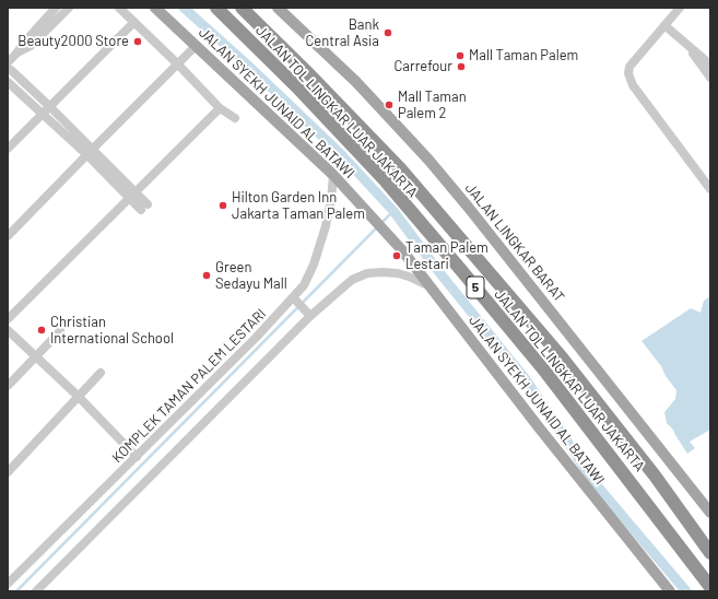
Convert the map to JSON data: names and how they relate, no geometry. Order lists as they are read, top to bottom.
{
  "streets": {
    "highway": ["JALAN TOL LINGKAR LUAR JAKARTA", "5"],
    "main road": ["JALAN SYEKH JUNAID AL BATAWI", "JALAN LINGKAR BARAT"],
    "street": ["KOMPLEK TAMAN PALEM LESTARI"]
  },
  "crossings": [
    ["JALAN SYEKH JUNAID AL BATAWI", "KOMPLEK TAMAN PALEM LESTARI"]
  ],
  "places": [
    "Bank Central Asia",
    "Beauty2000 Store",
    "Mall Taman Palem",
    "Carrefour",
    "Mall Taman Palem 2",
    "Hilton Garden Inn Jakarta Taman Palem",
    "Taman Palem Lestari",
    "Green Sedayu Mall",
    "Christian International School"
  ]
}
